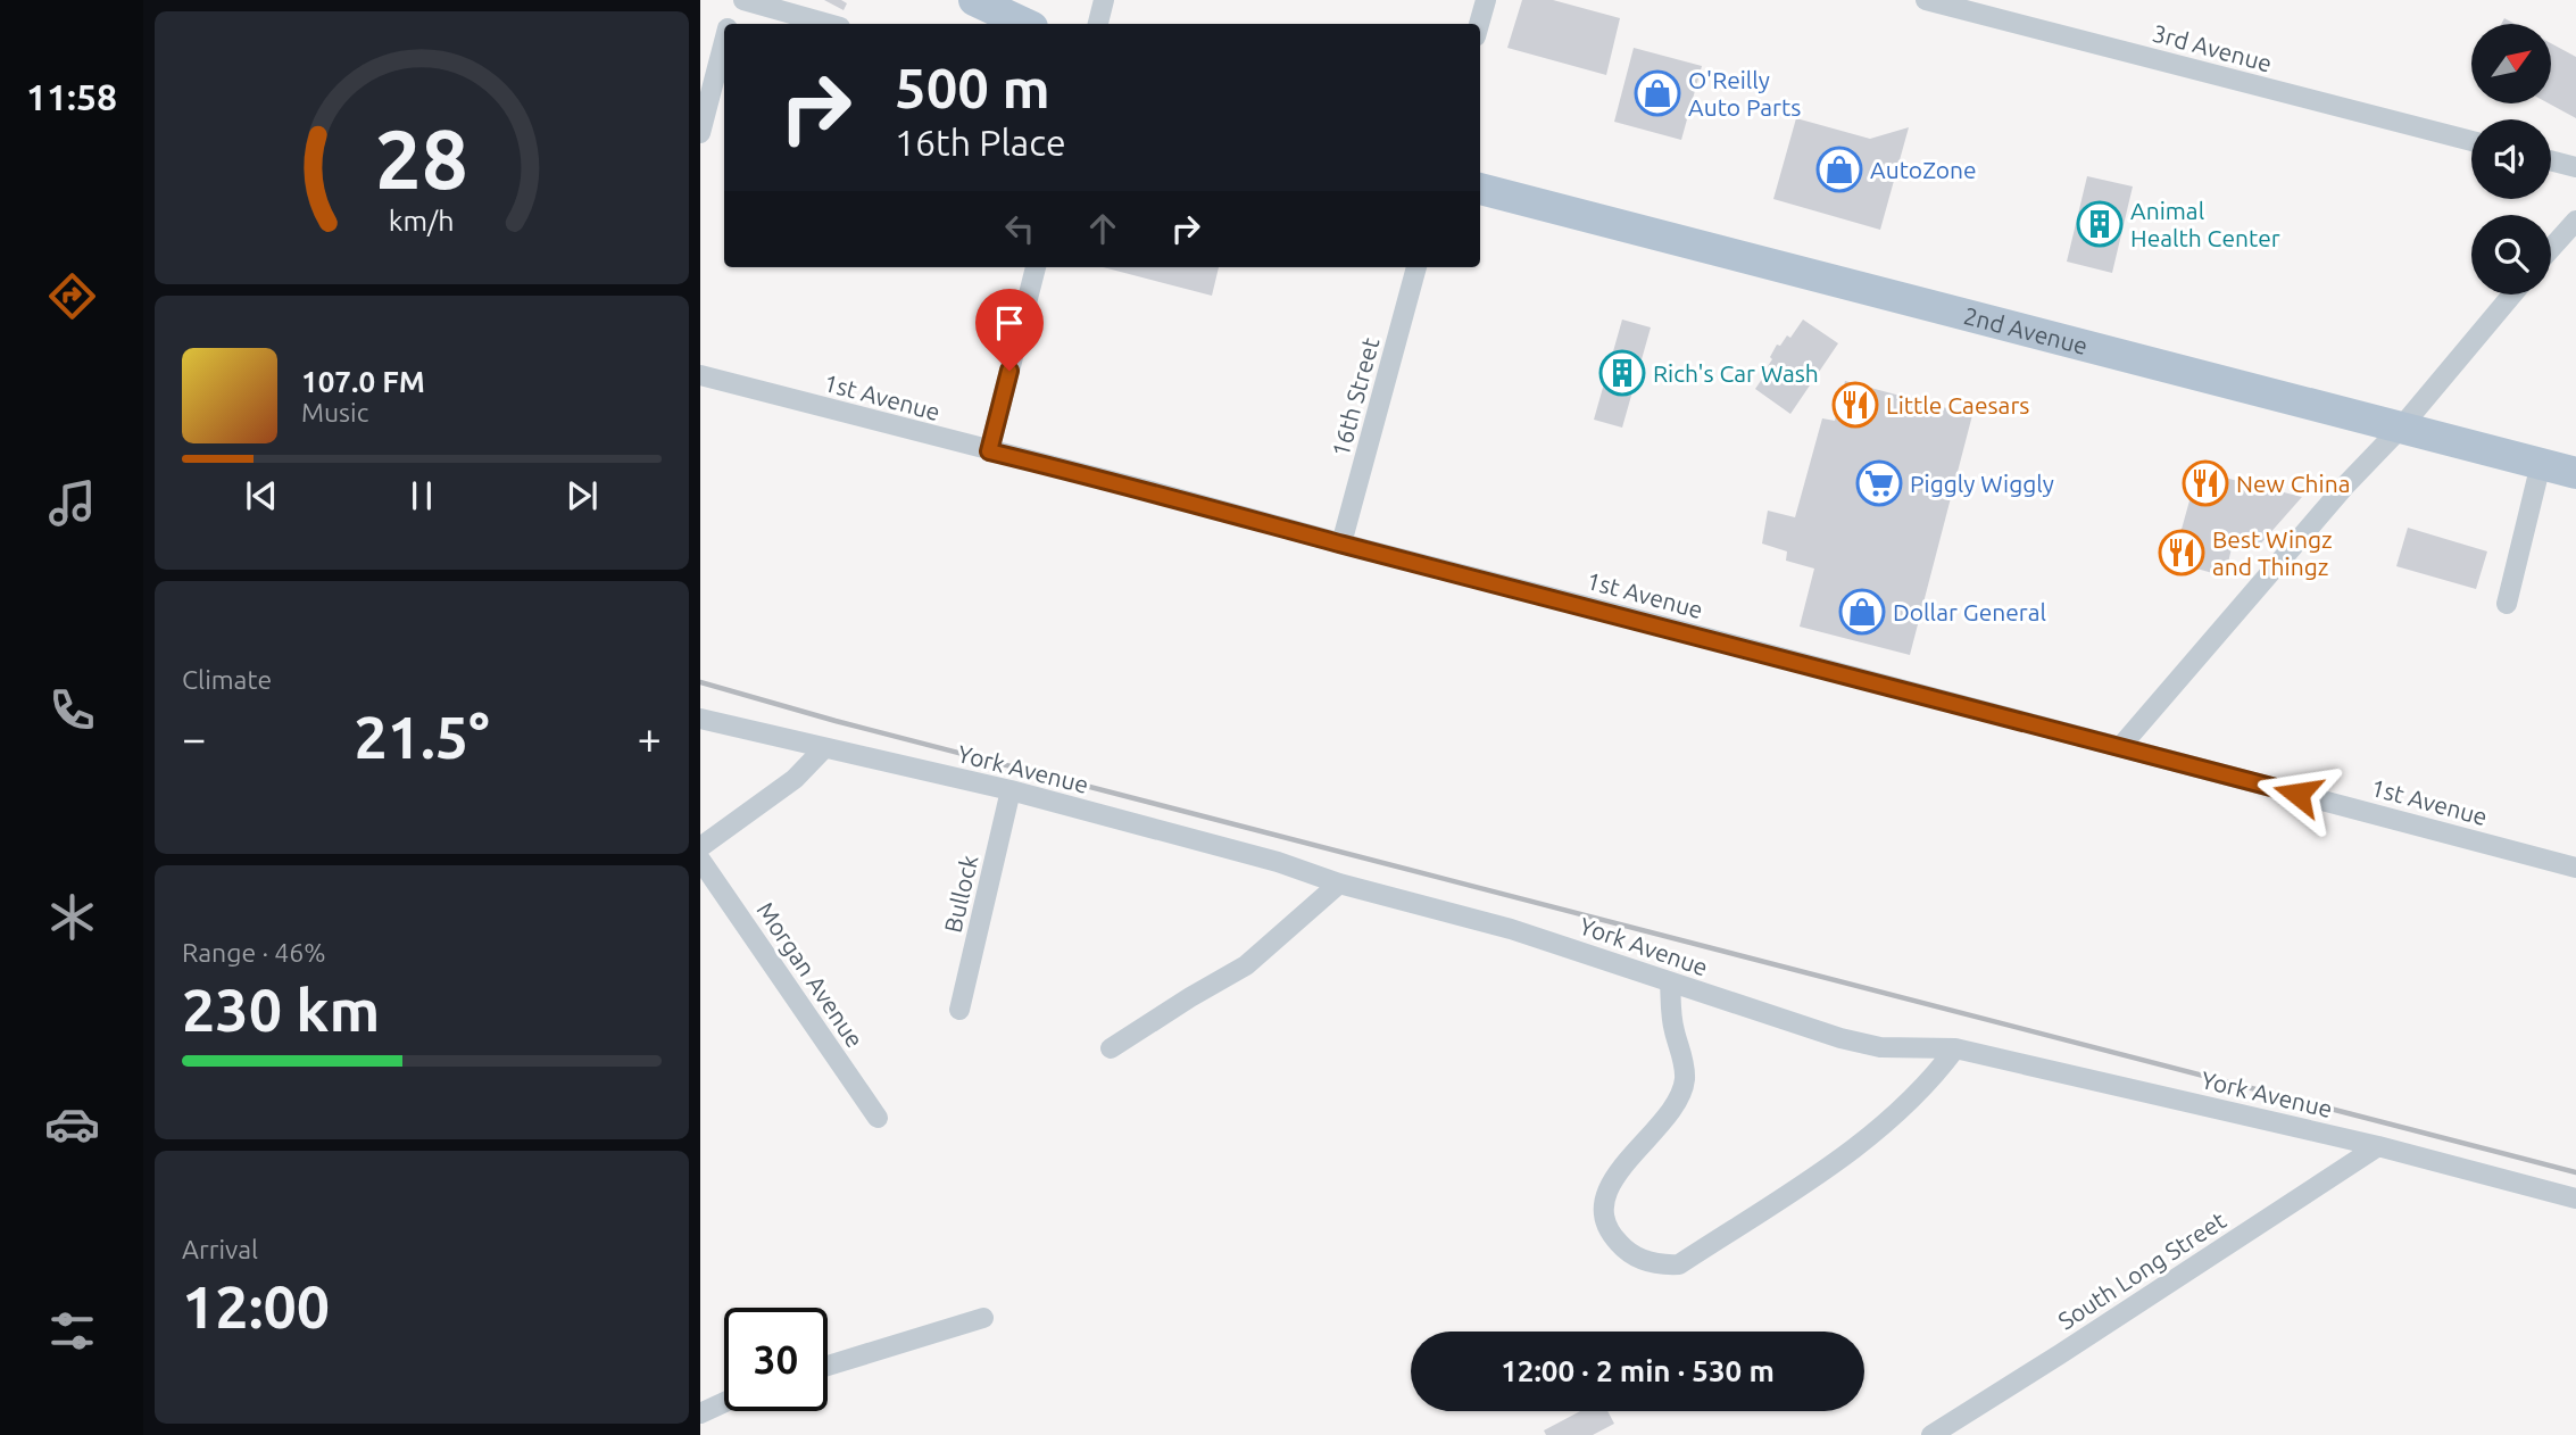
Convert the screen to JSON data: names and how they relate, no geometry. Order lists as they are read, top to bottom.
{
  "streets": {
    "main road": ["2nd Avenue"],
    "street": [
      "3rd Avenue",
      "1st Avenue",
      "16th Street",
      "York Avenue",
      "Bullock",
      "Morgan Avenue",
      "South Long Street"
    ]
  },
  "crossings": [
    ["1st Avenue", "16th Street"],
    ["York Avenue", "Bullock"],
    ["York Avenue", "South Long Street"]
  ],
  "places": {
    "shop": ["O'Reilly Auto Parts", "AutoZone", "Dollar General"],
    "building": ["Animal Health Center", "Rich's Car Wash"],
    "restaurant": ["Little Caesars", "New China", "Best Wingz and Thingz"],
    "supermarket": ["Piggly Wiggly"]
  },
  "north": "top right",
  "page": {
    "tabs": "11:58",
    "turn": ["500 m", "16th Place"],
    "song": ["107.0 FM", "Music"],
    "tile": [
      "Climate",
      ["Range · 46%", "230 km"],
      ["Arrival", "12:00"]
    ],
    "heat": ["−", "21.5°", "+"],
    "limit": "30",
    "trip": "12:00 · 2 min · 530 m",
    "gauge": ["28", "km/h"]
  }
}
